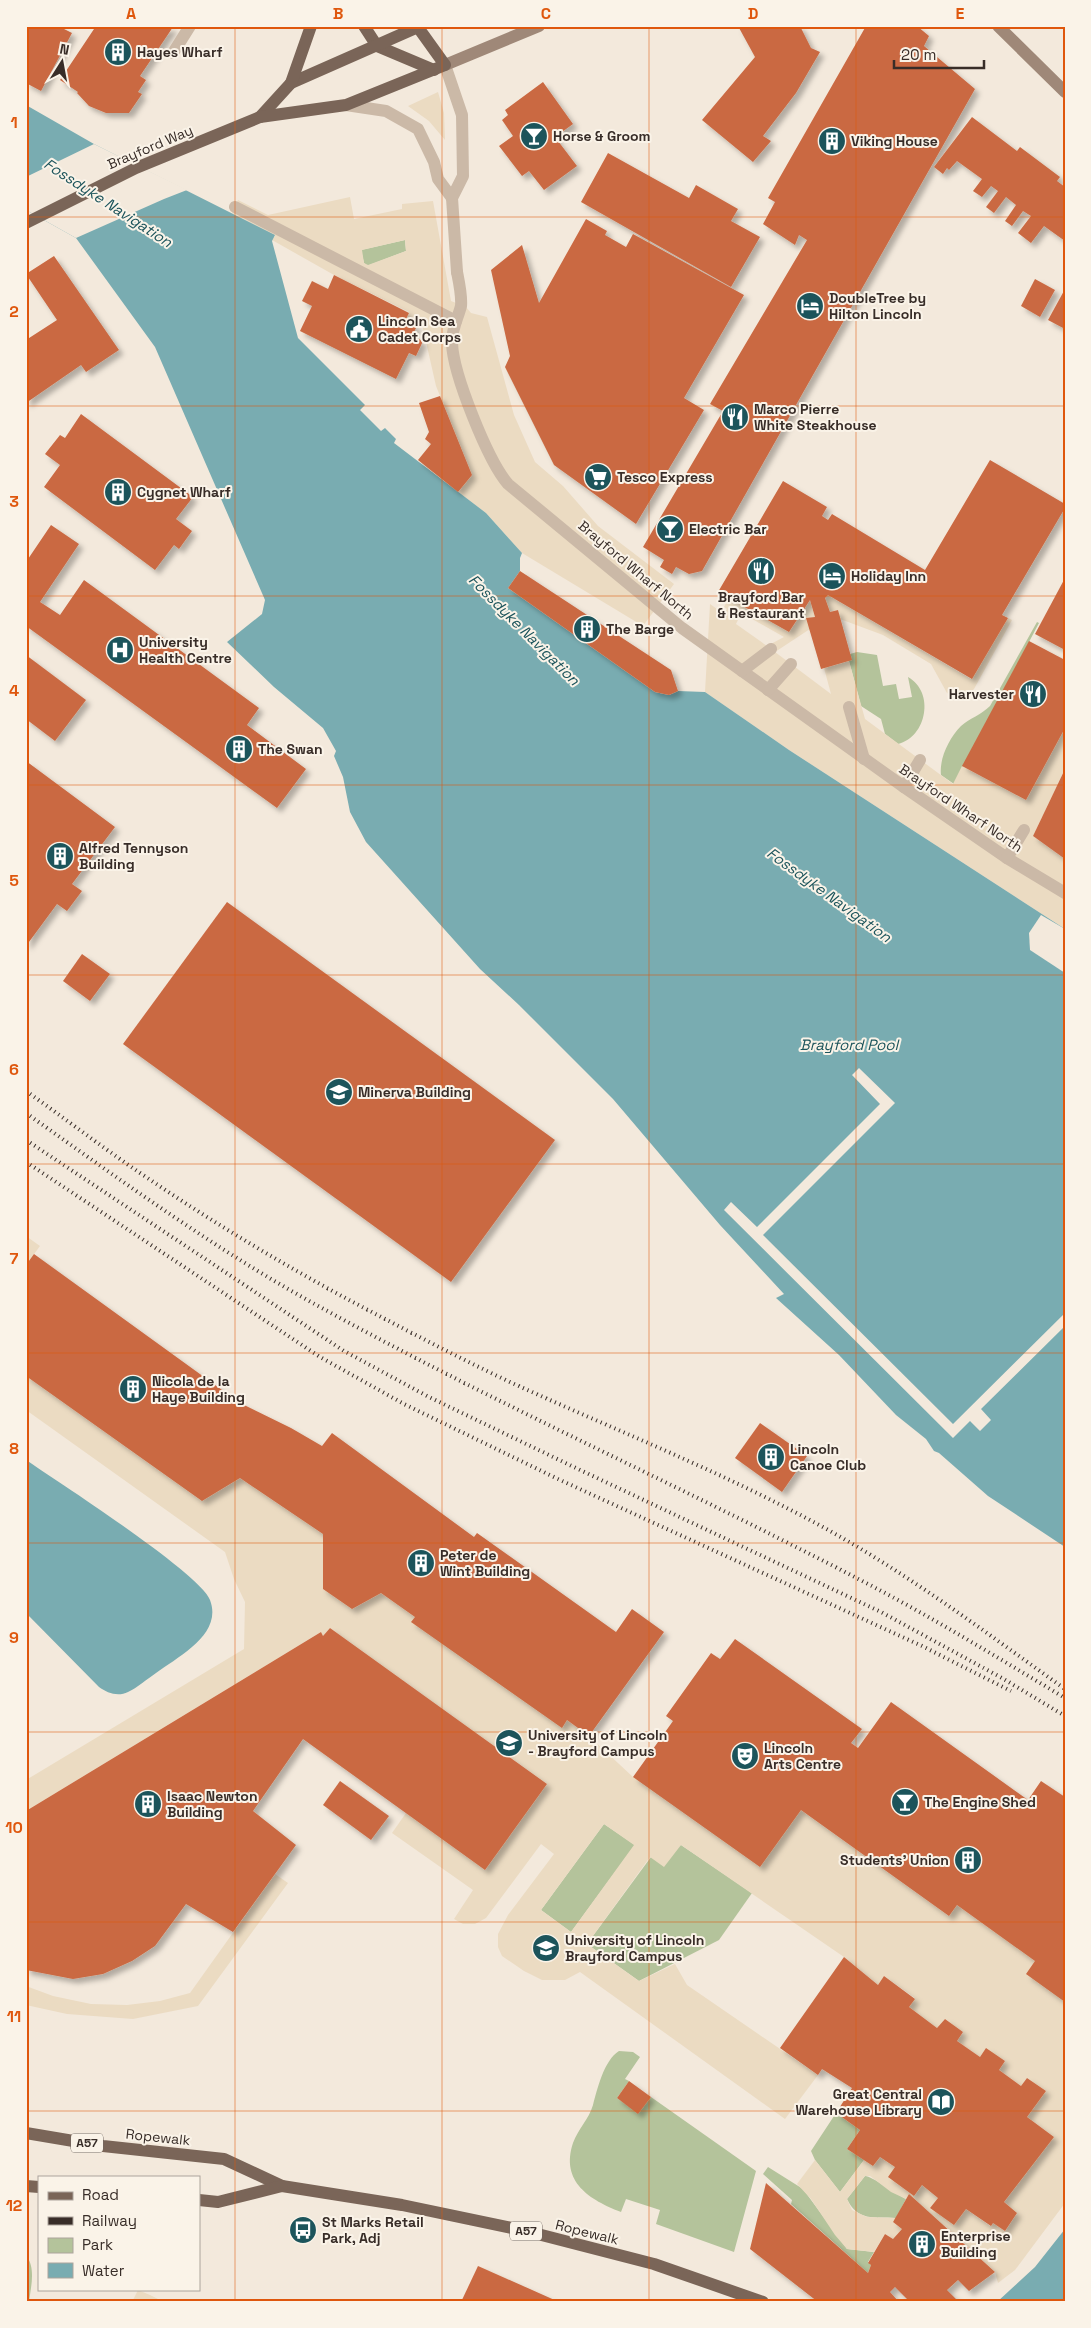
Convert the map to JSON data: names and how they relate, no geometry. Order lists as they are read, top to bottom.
{
  "streets": {
    "main road": ["Brayford Way", "Ropewalk", "A57"],
    "street": ["Brayford Wharf North"]
  },
  "water": ["Fossdyke Navigation", "Brayford Pool"],
  "places": {
    "building": [
      "Hayes Wharf",
      "Viking House",
      "Cygnet Wharf",
      "The Barge",
      "The Swan",
      "Alfred Tennyson Building",
      "Nicola de la Haye Building",
      "Lincoln Canoe Club",
      "Peter de Wint Building",
      "Isaac Newton Building",
      "Students' Union",
      "Enterprise Building"
    ],
    "bar": ["Horse & Groom", "Electric Bar", "The Engine Shed"],
    "hotel": ["DoubleTree by Hilton Lincoln", "Holiday Inn"],
    "public building": ["Lincoln Sea Cadet Corps"],
    "restaurant": ["Marco Pierre White Steakhouse", "Brayford Bar & Restaurant", "Harvester"],
    "supermarket": ["Tesco Express"],
    "hospital": ["University Health Centre"],
    "school or university": ["Minerva Building", "University of Lincoln - Brayford Campus", "University of Lincoln Brayford Campus"],
    "theatre": ["Lincoln Arts Centre"],
    "library": ["Great Central Warehouse Library"],
    "bus stop": ["St Marks Retail Park, Adj"]
  },
  "legend": [
    "Road",
    "Railway",
    "Park",
    "Water"
  ],
  "scale_bar": "20 m",
  "north": "top",
  "grid": {
    "columns": [
      "A",
      "B",
      "C",
      "D",
      "E"
    ],
    "rows": [
      "1",
      "2",
      "3",
      "4",
      "5",
      "6",
      "7",
      "8",
      "9",
      "10",
      "11",
      "12"
    ]
  }
}
